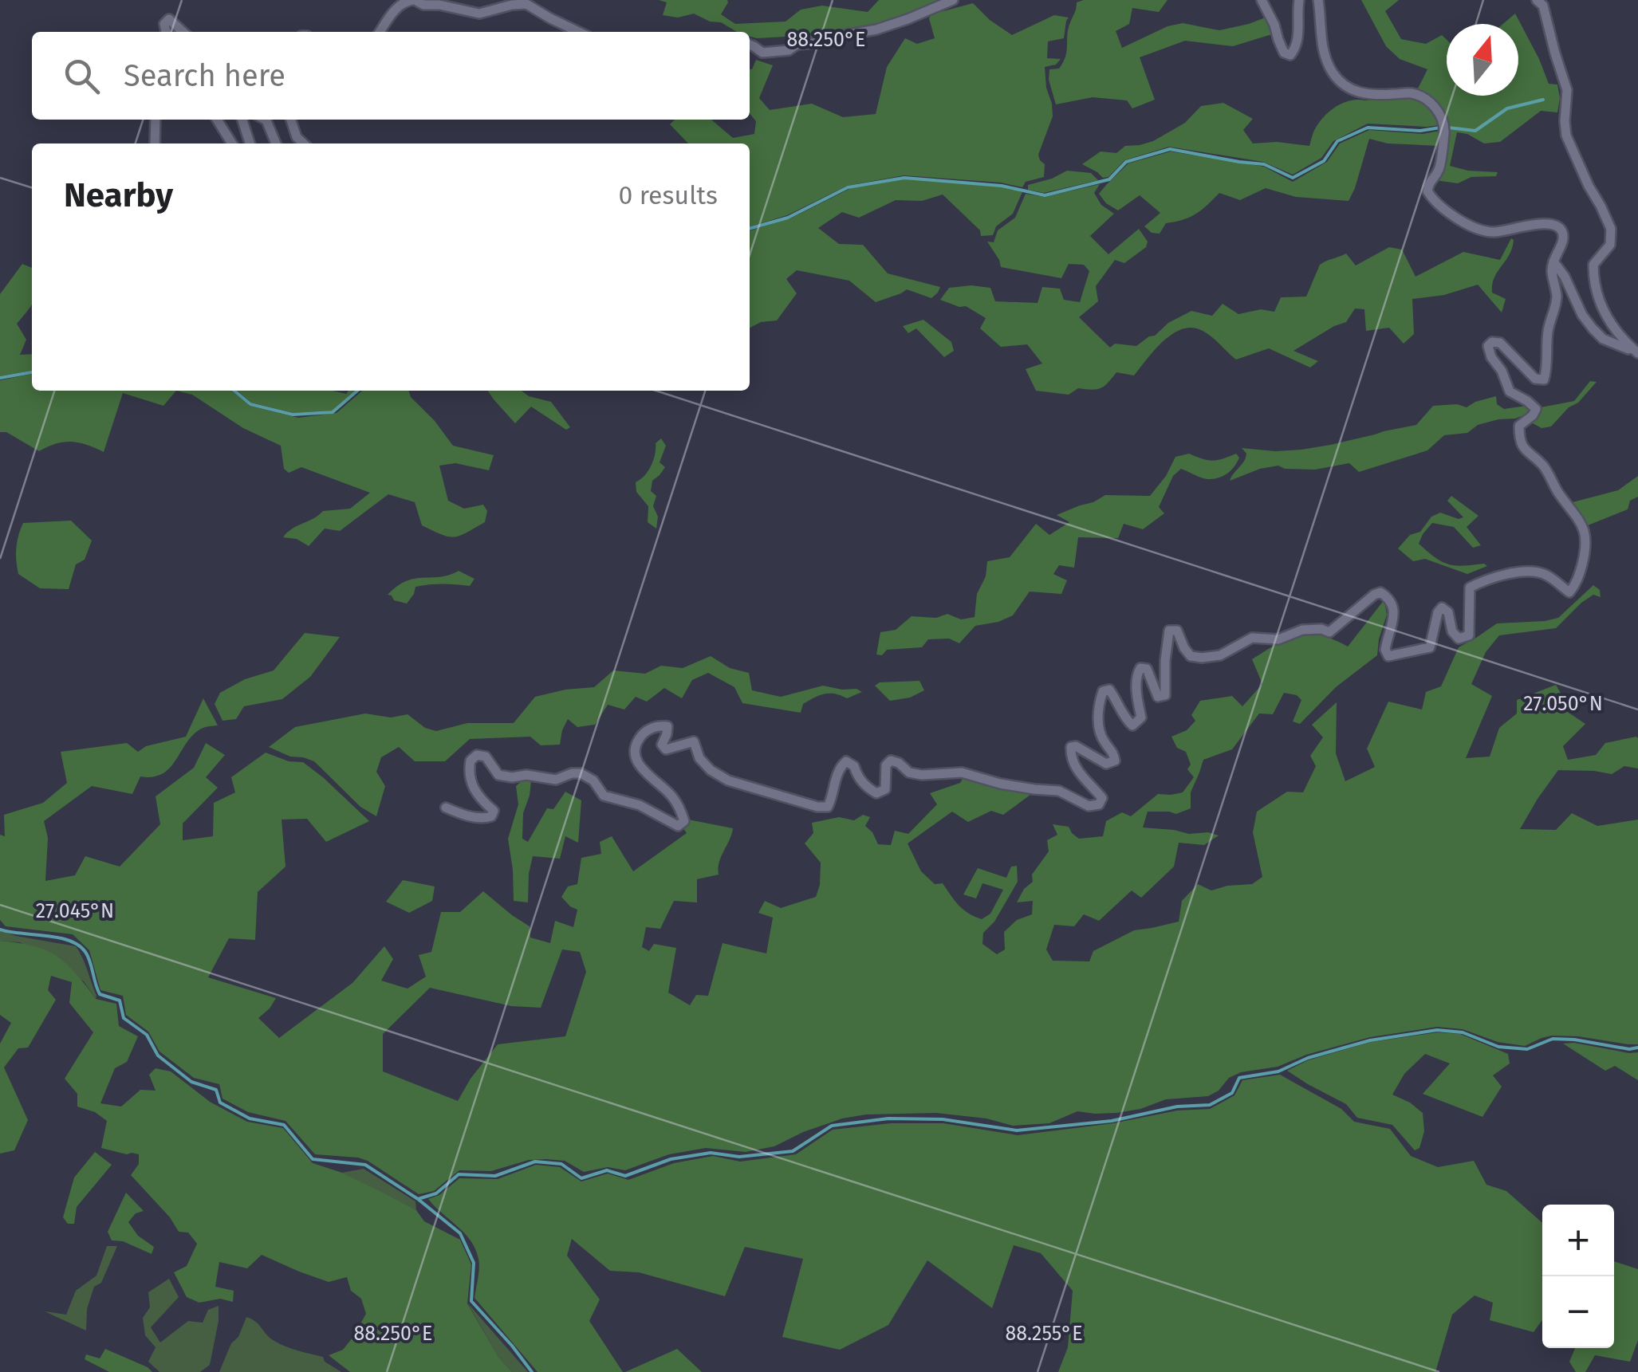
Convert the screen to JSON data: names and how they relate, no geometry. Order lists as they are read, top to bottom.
{
  "north": "top",
  "page": {
    "search": "Search here",
    "heading": ["Nearby", "0 results"],
    "map_buttons": ["+", "−"]
  },
  "coordinates": [
    "88.250°E",
    "27.050°N",
    "27.045°N",
    "88.255°E"
  ]
}
